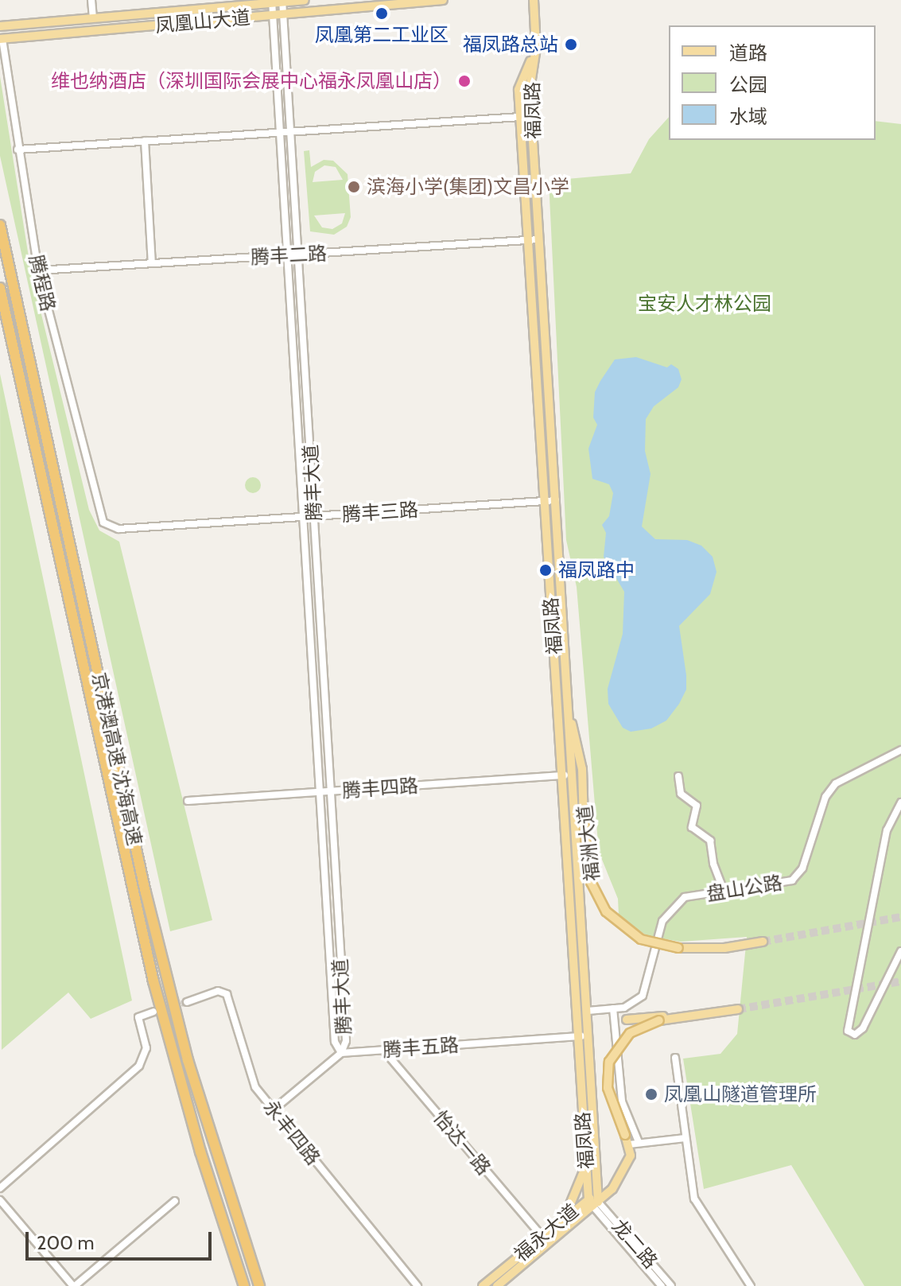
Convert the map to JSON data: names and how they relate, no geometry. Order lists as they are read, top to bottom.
{
  "streets": {
    "highway": ["京港澳高速 沈海高速"],
    "main road": [
      "凤凰山大道",
      "福凤路",
      "福洲大道",
      "福永大道"
    ],
    "street": [
      "腾丰二路",
      "腾程路",
      "腾丰大道",
      "腾丰三路",
      "腾丰四路",
      "盘山公路",
      "腾丰五路",
      "永丰四路",
      "怡达一路",
      "龙二路"
    ]
  },
  "crossings": [
    ["凤凰山大道", "腾程路"],
    ["凤凰山大道", "腾丰大道"],
    ["福凤路", "腾丰二路"],
    ["福凤路", "腾丰三路"],
    ["福凤路", "腾丰四路"],
    ["福凤路", "福洲大道"],
    ["福凤路", "盘山公路"],
    ["福凤路", "腾丰五路"],
    ["福凤路", "福永大道"],
    ["福凤路", "龙二路"],
    ["腾丰二路", "腾程路"],
    ["腾丰二路", "腾丰大道"],
    ["腾程路", "腾丰三路"],
    ["腾丰大道", "腾丰三路"],
    ["腾丰大道", "腾丰四路"],
    ["腾丰大道", "腾丰五路"],
    ["腾丰五路", "怡达一路"],
    ["怡达一路", "福永大道"],
    ["福永大道", "龙二路"]
  ],
  "parks": ["宝安人才林公园"],
  "places": [
    "凤凰第二工业区",
    "福凤路总站",
    "维也纳酒店（深圳国际会展中心福永凤凰山店）",
    "滨海小学(集团)文昌小学",
    "福凤路中",
    "凤凰山隧道管理所"
  ],
  "legend": ["道路", "公园", "水域"],
  "scale_bar": "200 m"
}
